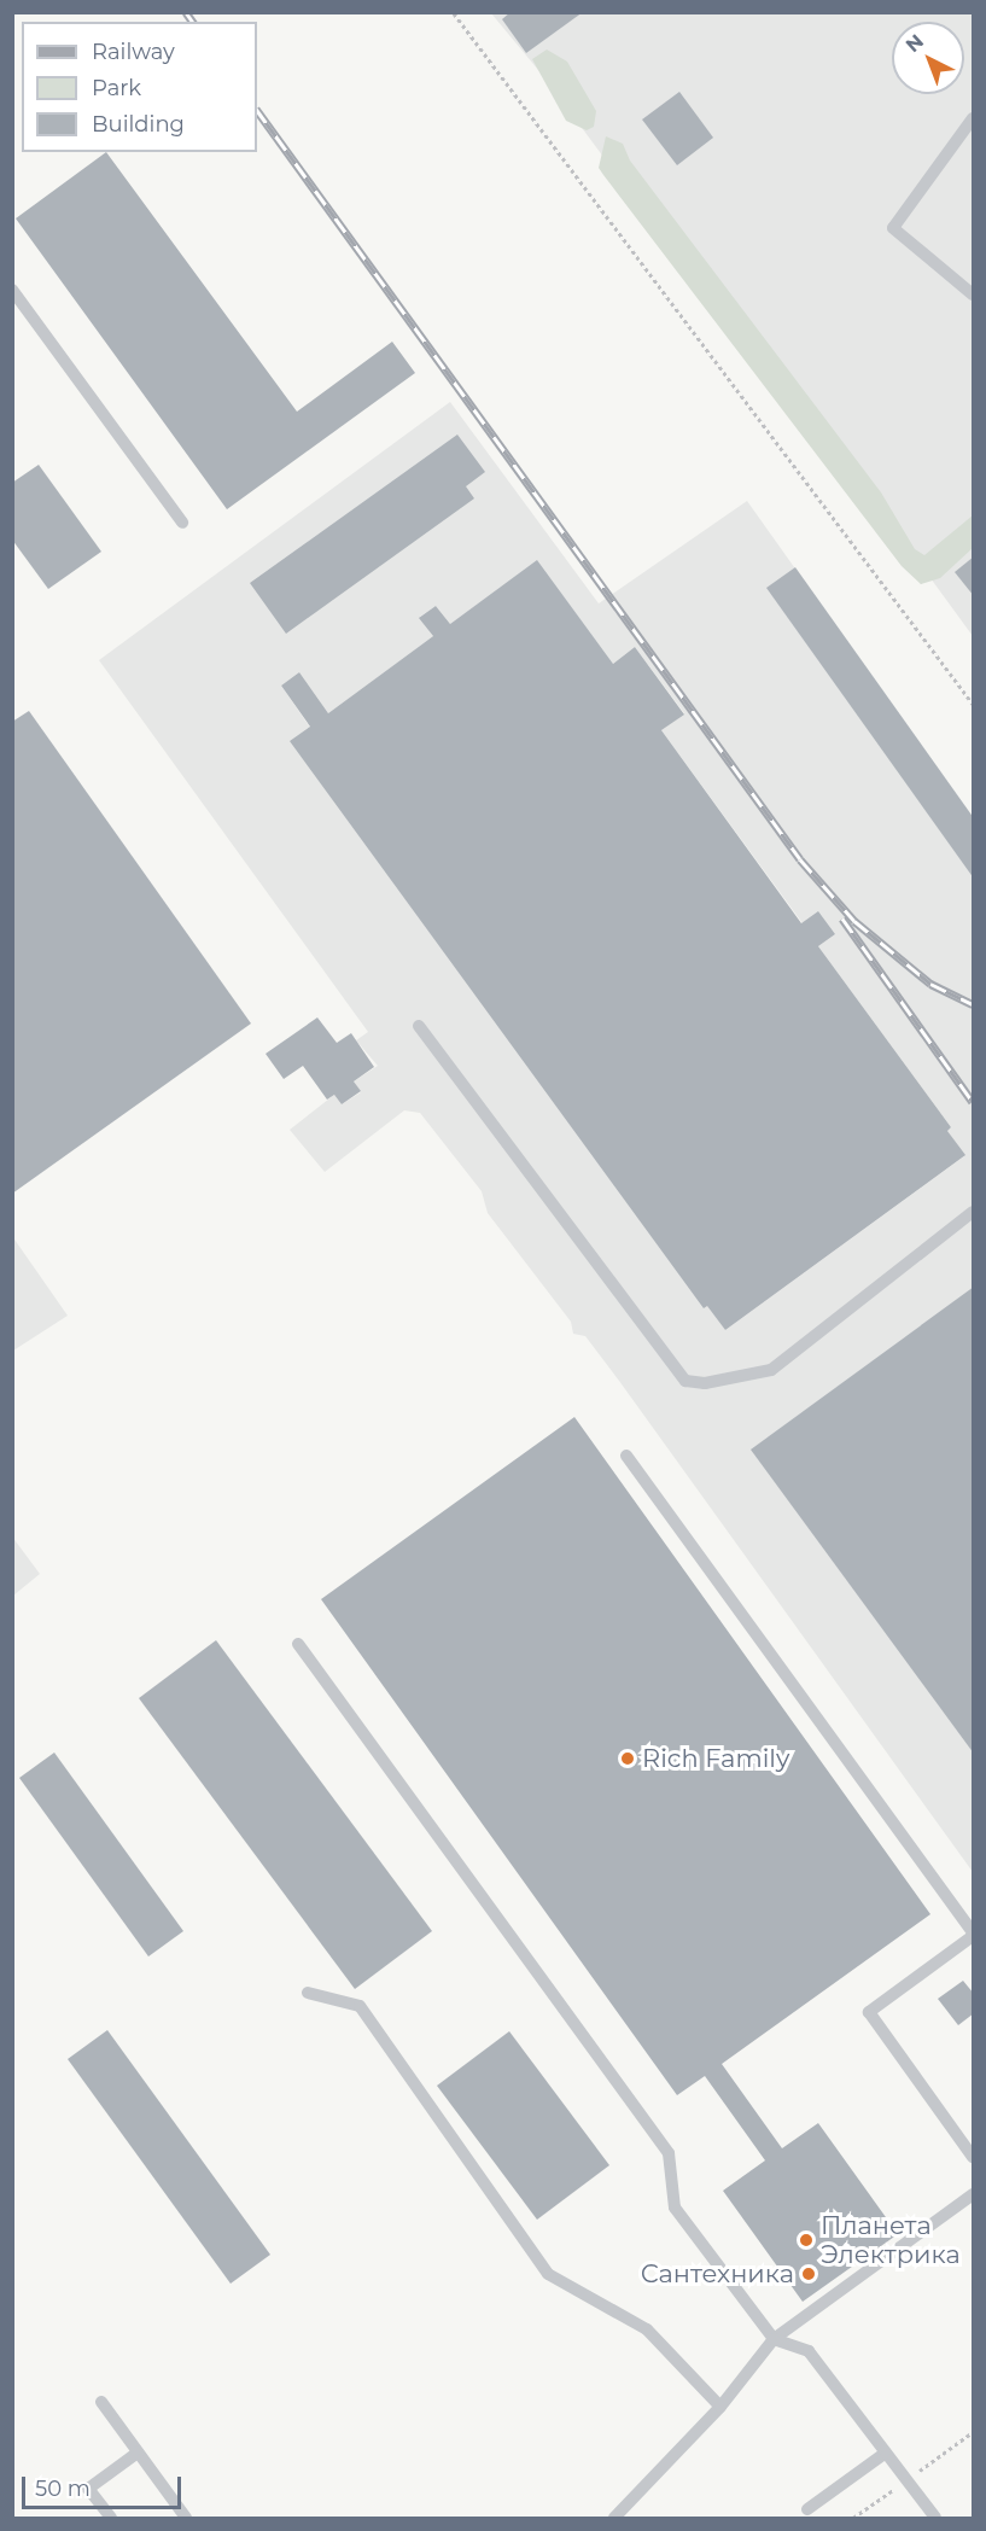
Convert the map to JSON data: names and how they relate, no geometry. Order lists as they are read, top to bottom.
{
  "places": ["Rich Family", "Планета Электрика", "Сантехника"],
  "legend": ["Railway", "Park", "Building"],
  "scale_bar": "50 m",
  "north": "top left"
}
